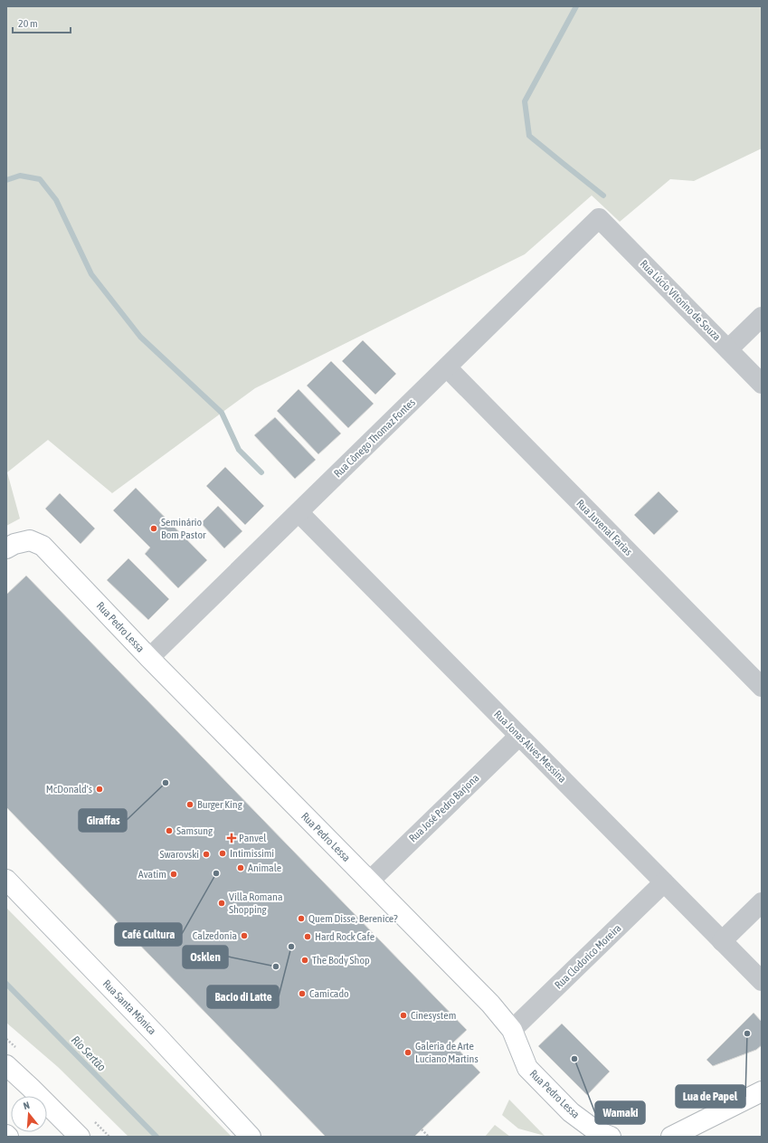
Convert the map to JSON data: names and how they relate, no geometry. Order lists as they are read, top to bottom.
{
  "streets": {
    "street": [
      "Rua Lúcio Vitorino de Souza",
      "Rua Cônego Thomaz Fontes",
      "Rua Juvenal Farias",
      "Rua Pedro Lessa",
      "Rua Jonas Alves Messina",
      "Rua José Pedro Barjona",
      "Rua Clodorico Moreira",
      "Rua Santa Mônica"
    ]
  },
  "crossings": [
    ["Rua Lúcio Vitorino de Souza", "Rua Cônego Thomaz Fontes"],
    ["Rua Cônego Thomaz Fontes", "Rua Juvenal Farias"],
    ["Rua Cônego Thomaz Fontes", "Rua Pedro Lessa"],
    ["Rua Cônego Thomaz Fontes", "Rua Jonas Alves Messina"],
    ["Rua Pedro Lessa", "Rua José Pedro Barjona"],
    ["Rua Pedro Lessa", "Rua Clodorico Moreira"],
    ["Rua Jonas Alves Messina", "Rua José Pedro Barjona"],
    ["Rua Jonas Alves Messina", "Rua Clodorico Moreira"]
  ],
  "water": ["Rio Sertão"],
  "places": {
    "other": [
      "Seminário Bom Pastor",
      "Giraffas",
      "McDonald's",
      "Burger King",
      "Samsung",
      "Intimissimi",
      "Swarovski",
      "Animale",
      "Café Cultura",
      "Avatim",
      "Villa Romana Shopping",
      "Quem Disse, Berenice?",
      "Calzedonia",
      "Hard Rock Cafe",
      "Bacio di Latte",
      "The Body Shop",
      "Osklen",
      "Camicado",
      "Cinesystem",
      "Lua de Papel",
      "Galeria de Arte Luciano Martins",
      "Wamaki"
    ],
    "health": ["Panvel"]
  },
  "scale_bar": "20 m",
  "north": "top"
}
